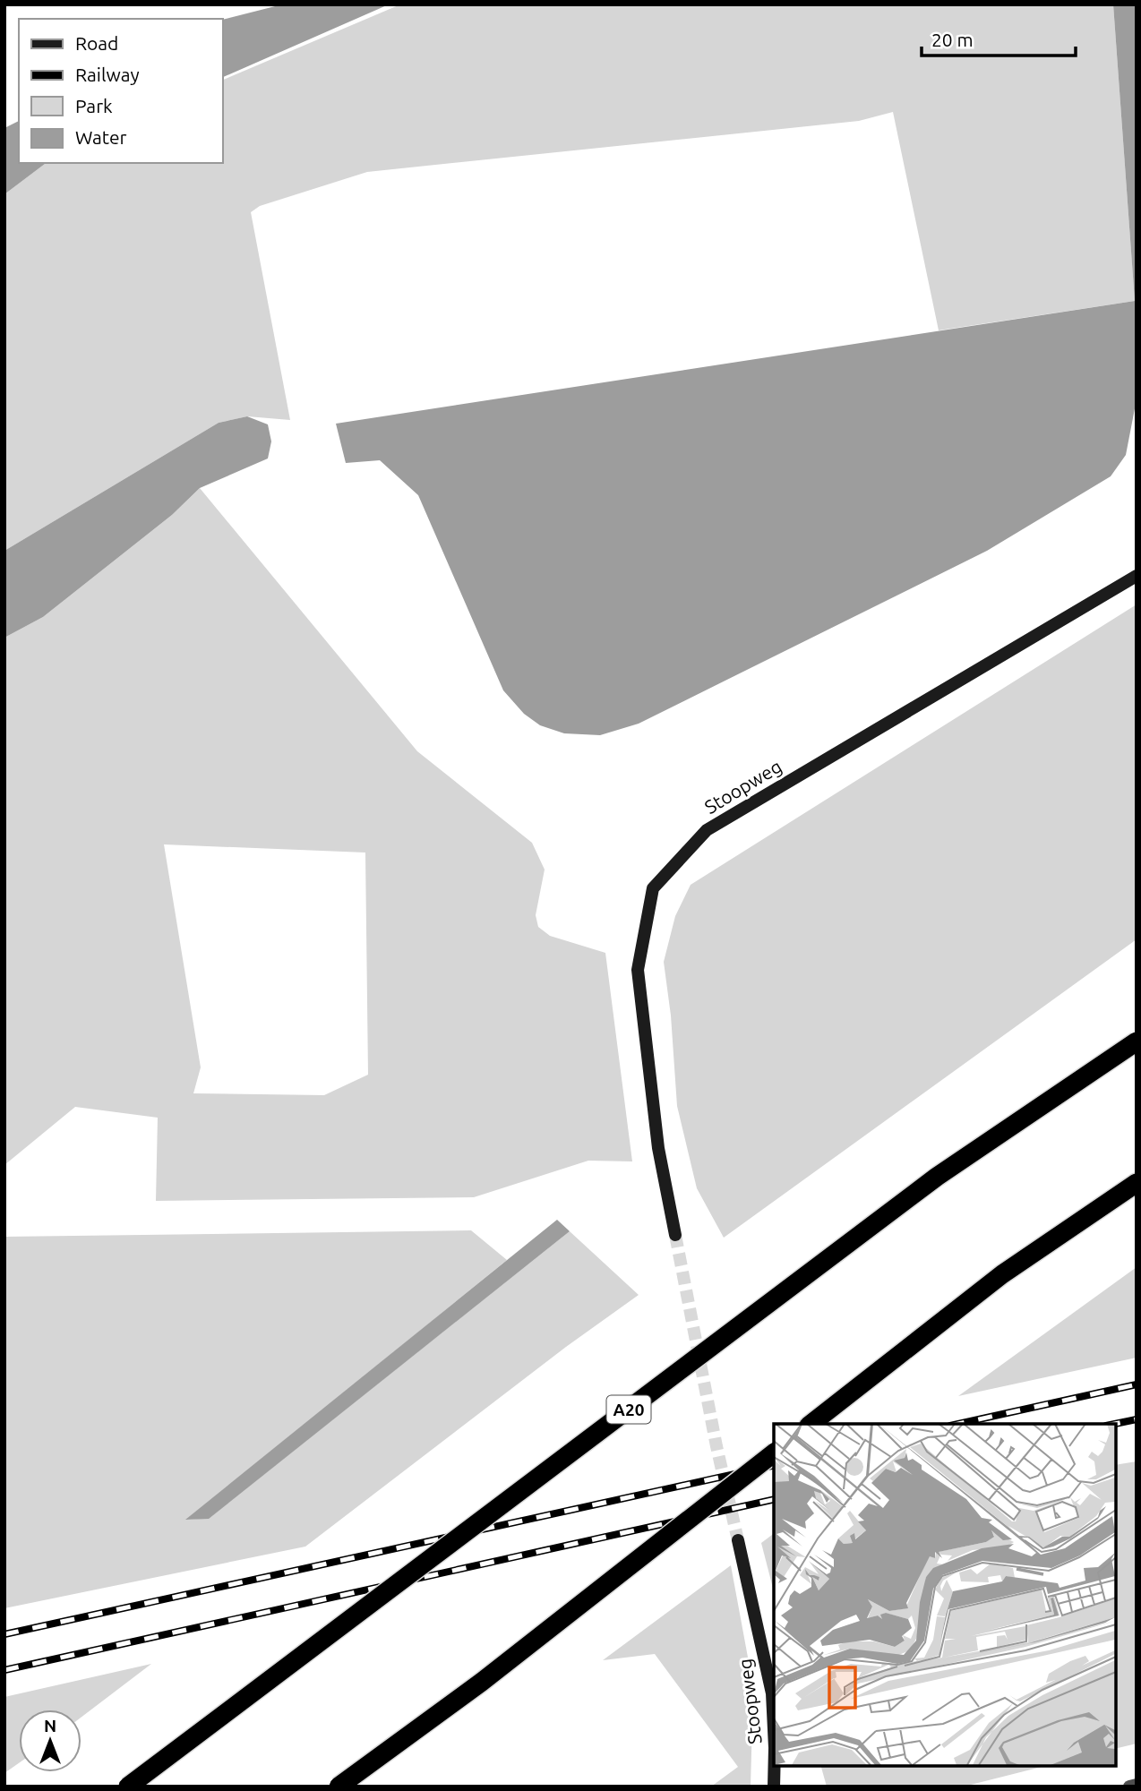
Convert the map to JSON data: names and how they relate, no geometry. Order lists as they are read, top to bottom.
{
  "streets": {
    "highway": ["A20"],
    "street": ["Stoopweg"]
  },
  "legend": [
    "Road",
    "Railway",
    "Park",
    "Water"
  ],
  "scale_bar": "20 m",
  "north": "top"
}
